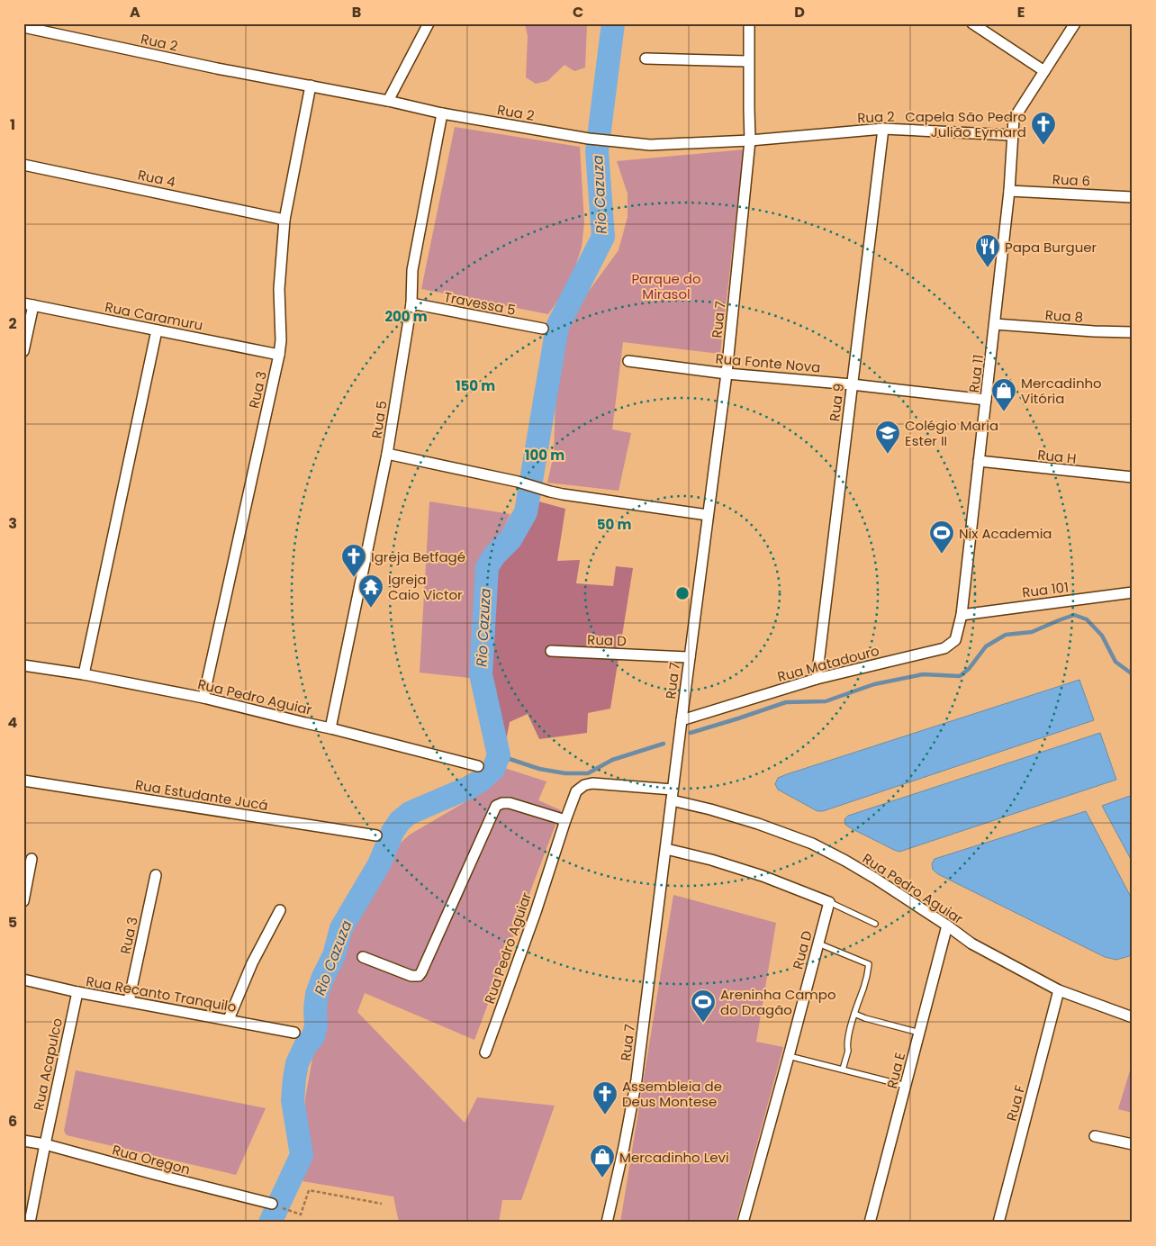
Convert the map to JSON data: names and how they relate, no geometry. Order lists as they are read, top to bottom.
{
  "streets": {
    "street": [
      "Rua 2",
      "Rua 4",
      "Rua 6",
      "Travessa 5",
      "Rua Caramuru",
      "Rua 8",
      "Rua 7",
      "Rua Fonte Nova",
      "Rua 11",
      "Rua 3",
      "Rua 9",
      "Rua 5",
      "Rua H",
      "Rua 101",
      "Rua D",
      "Rua Matadouro",
      "Rua Pedro Aguiar",
      "Rua Estudante Jucá",
      "Rua Recanto Tranquilo",
      "Rua Acapulco",
      "Rua E",
      "Rua F",
      "Rua Oregon"
    ]
  },
  "crossings": [
    ["Rua 2", "Rua 7"],
    ["Rua 2", "Rua 11"],
    ["Rua 2", "Rua 3"],
    ["Rua 2", "Rua 9"],
    ["Rua 2", "Rua 5"],
    ["Rua 4", "Rua 3"],
    ["Rua 6", "Rua 11"],
    ["Travessa 5", "Rua 5"],
    ["Rua Caramuru", "Rua 3"],
    ["Rua 8", "Rua 11"],
    ["Rua 7", "Rua Fonte Nova"],
    ["Rua 7", "Rua D"],
    ["Rua 7", "Rua Matadouro"],
    ["Rua 7", "Rua Pedro Aguiar"],
    ["Rua Fonte Nova", "Rua 11"],
    ["Rua Fonte Nova", "Rua 9"],
    ["Rua 11", "Rua H"],
    ["Rua 11", "Rua 101"],
    ["Rua 11", "Rua Matadouro"],
    ["Rua 3", "Rua Pedro Aguiar"],
    ["Rua 3", "Rua Recanto Tranquilo"],
    ["Rua 9", "Rua Matadouro"],
    ["Rua 5", "Rua Pedro Aguiar"],
    ["Rua 101", "Rua Matadouro"],
    ["Rua Pedro Aguiar", "Rua E"],
    ["Rua Pedro Aguiar", "Rua F"],
    ["Rua Recanto Tranquilo", "Rua Acapulco"],
    ["Rua Acapulco", "Rua Oregon"]
  ],
  "water": ["Rio Cazuza"],
  "parks": ["Parque do Mirasol"],
  "places": {
    "church": ["Capela São Pedro Julião Eymard", "Igreja Betfagé", "Assembleia de Deus Montese"],
    "restaurant": ["Papa Burguer"],
    "shop": ["Mercadinho Vitória", "Mercadinho Levi"],
    "school or university": ["Colégio Maria Ester II"],
    "sports": ["Nix Academia", "Areninha Campo do Dragão"],
    "temple": ["Igreja Caio Victor"]
  },
  "grid": {
    "columns": [
      "A",
      "B",
      "C",
      "D",
      "E"
    ],
    "rows": [
      "1",
      "2",
      "3",
      "4",
      "5",
      "6"
    ]
  },
  "rings": [
    "200 m",
    "150 m",
    "100 m",
    "50 m"
  ]
}
